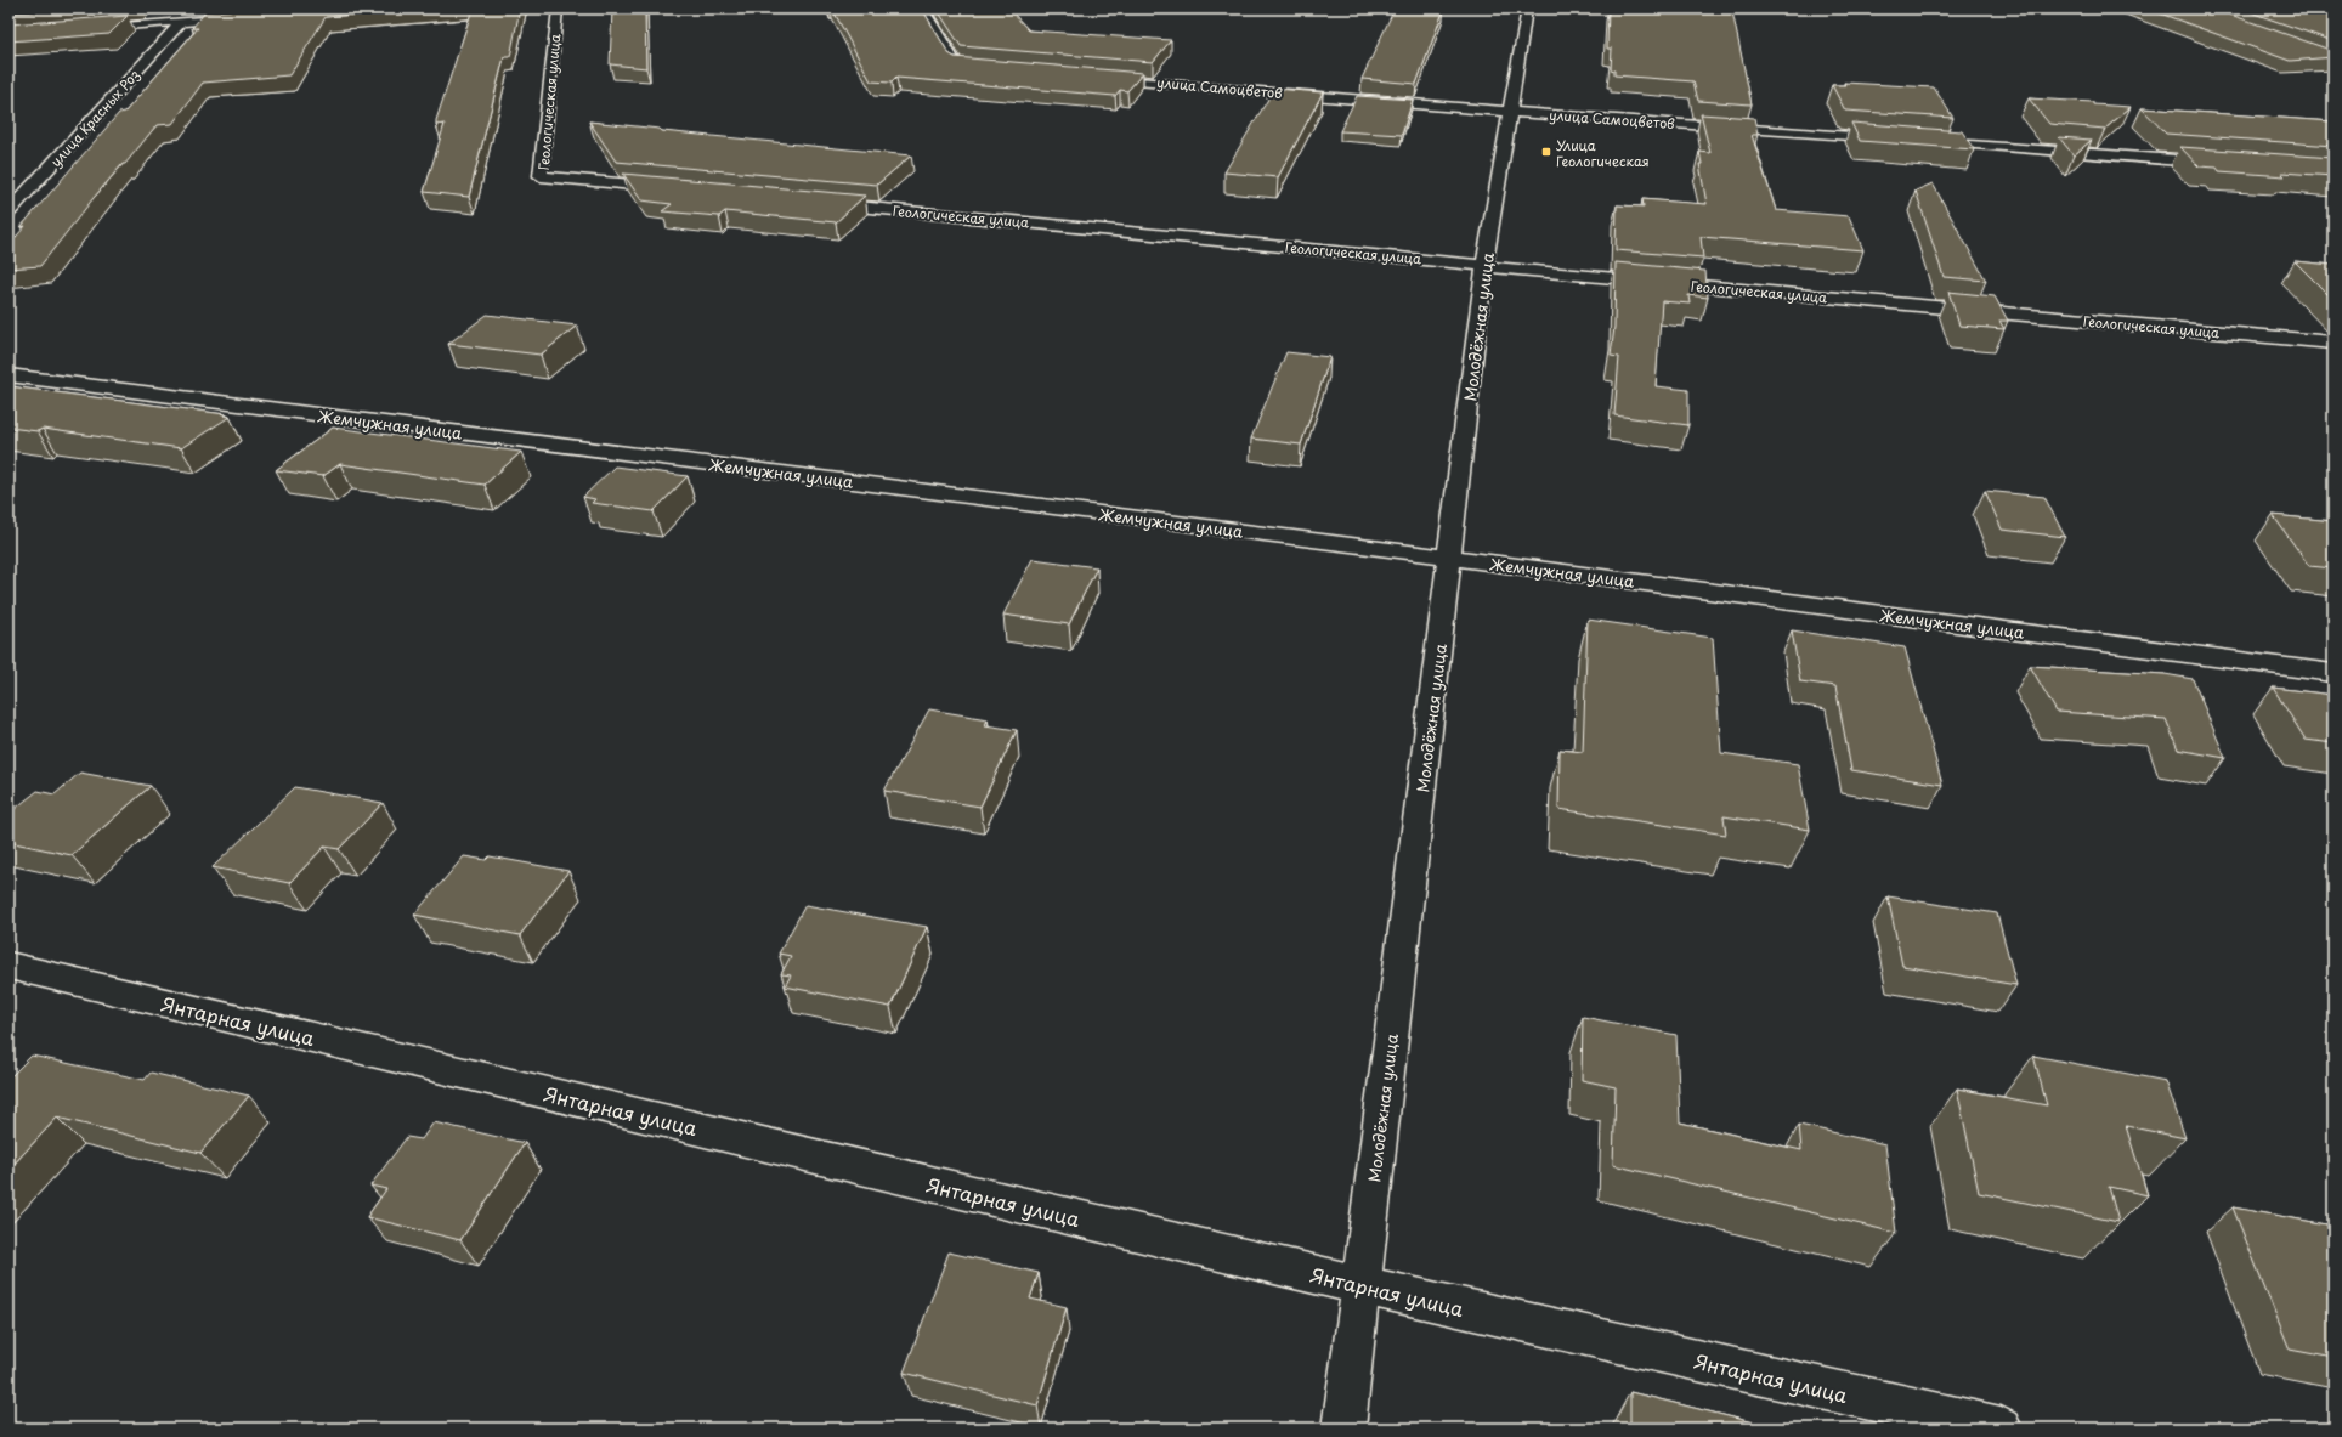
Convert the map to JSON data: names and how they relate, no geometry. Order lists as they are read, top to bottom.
{
  "streets": {
    "street": [
      "улица Самоцветов",
      "Геологическая улица",
      "улица Красных Роз",
      "Молодёжная улица",
      "Жемчужная улица",
      "Янтарная улица"
    ]
  },
  "crossings": [
    ["улица Самоцветов", "Молодёжная улица"],
    ["Геологическая улица", "Молодёжная улица"],
    ["Молодёжная улица", "Жемчужная улица"],
    ["Молодёжная улица", "Янтарная улица"]
  ],
  "places": {
    "transit": ["Улица Геологическая"]
  }
}
